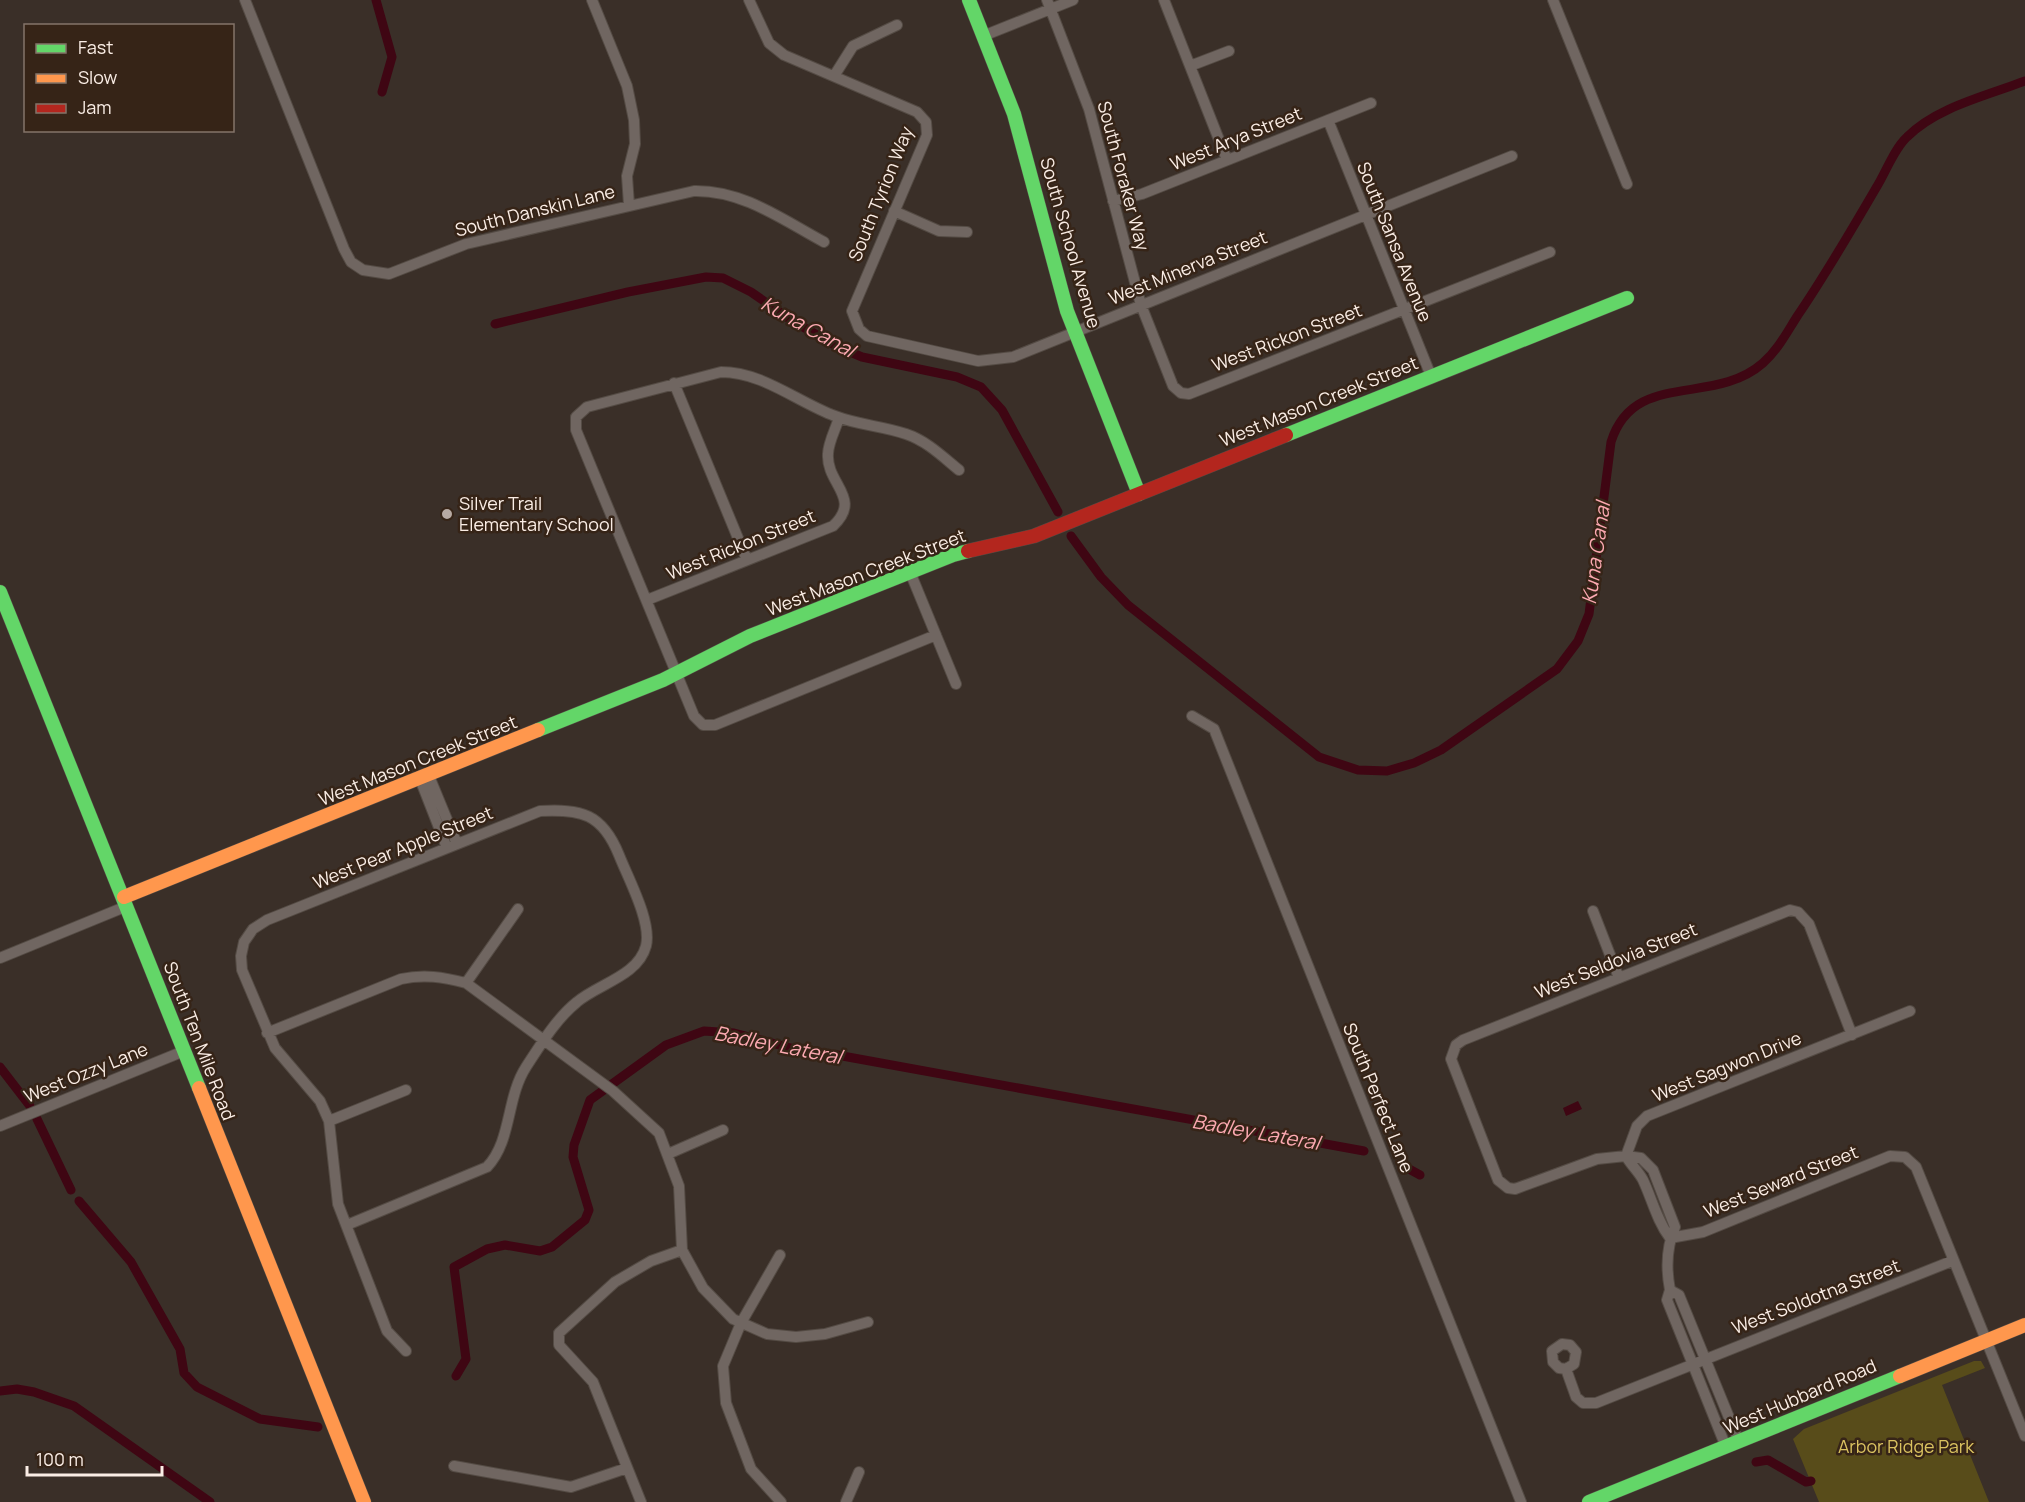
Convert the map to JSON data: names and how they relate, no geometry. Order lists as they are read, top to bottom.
{
  "streets": {
    "street": [
      "West Arya Street",
      "South Foraker Way",
      "South Tyrion Way",
      "South Danskin Lane",
      "South Sansa Avenue",
      "South School Avenue",
      "West Minerva Street",
      "West Rickon Street",
      "West Mason Creek Street",
      "West Pear Apple Street",
      "West Seldovia Street",
      "South Ten Mile Road",
      "West Sagwon Drive",
      "West Ozzy Lane",
      "South Perfect Lane",
      "West Seward Street",
      "West Soldotna Street",
      "West Hubbard Road"
    ]
  },
  "crossings": [
    ["West Arya Street", "South Foraker Way"],
    ["West Arya Street", "South Sansa Avenue"],
    ["South Foraker Way", "West Minerva Street"],
    ["South Foraker Way", "West Rickon Street"],
    ["South Tyrion Way", "West Minerva Street"],
    ["South Sansa Avenue", "West Minerva Street"],
    ["South Sansa Avenue", "West Rickon Street"],
    ["South Sansa Avenue", "West Mason Creek Street"],
    ["South School Avenue", "West Minerva Street"],
    ["South School Avenue", "West Mason Creek Street"],
    ["West Mason Creek Street", "South Ten Mile Road"],
    ["West Seldovia Street", "West Sagwon Drive"],
    ["South Ten Mile Road", "West Ozzy Lane"],
    ["West Seward Street", "West Soldotna Street"]
  ],
  "water": ["Kuna Canal", "Badley Lateral"],
  "parks": ["Arbor Ridge Park"],
  "places": ["Silver Trail Elementary School"],
  "legend": ["Fast", "Slow", "Jam"],
  "scale_bar": "100 m"
}
